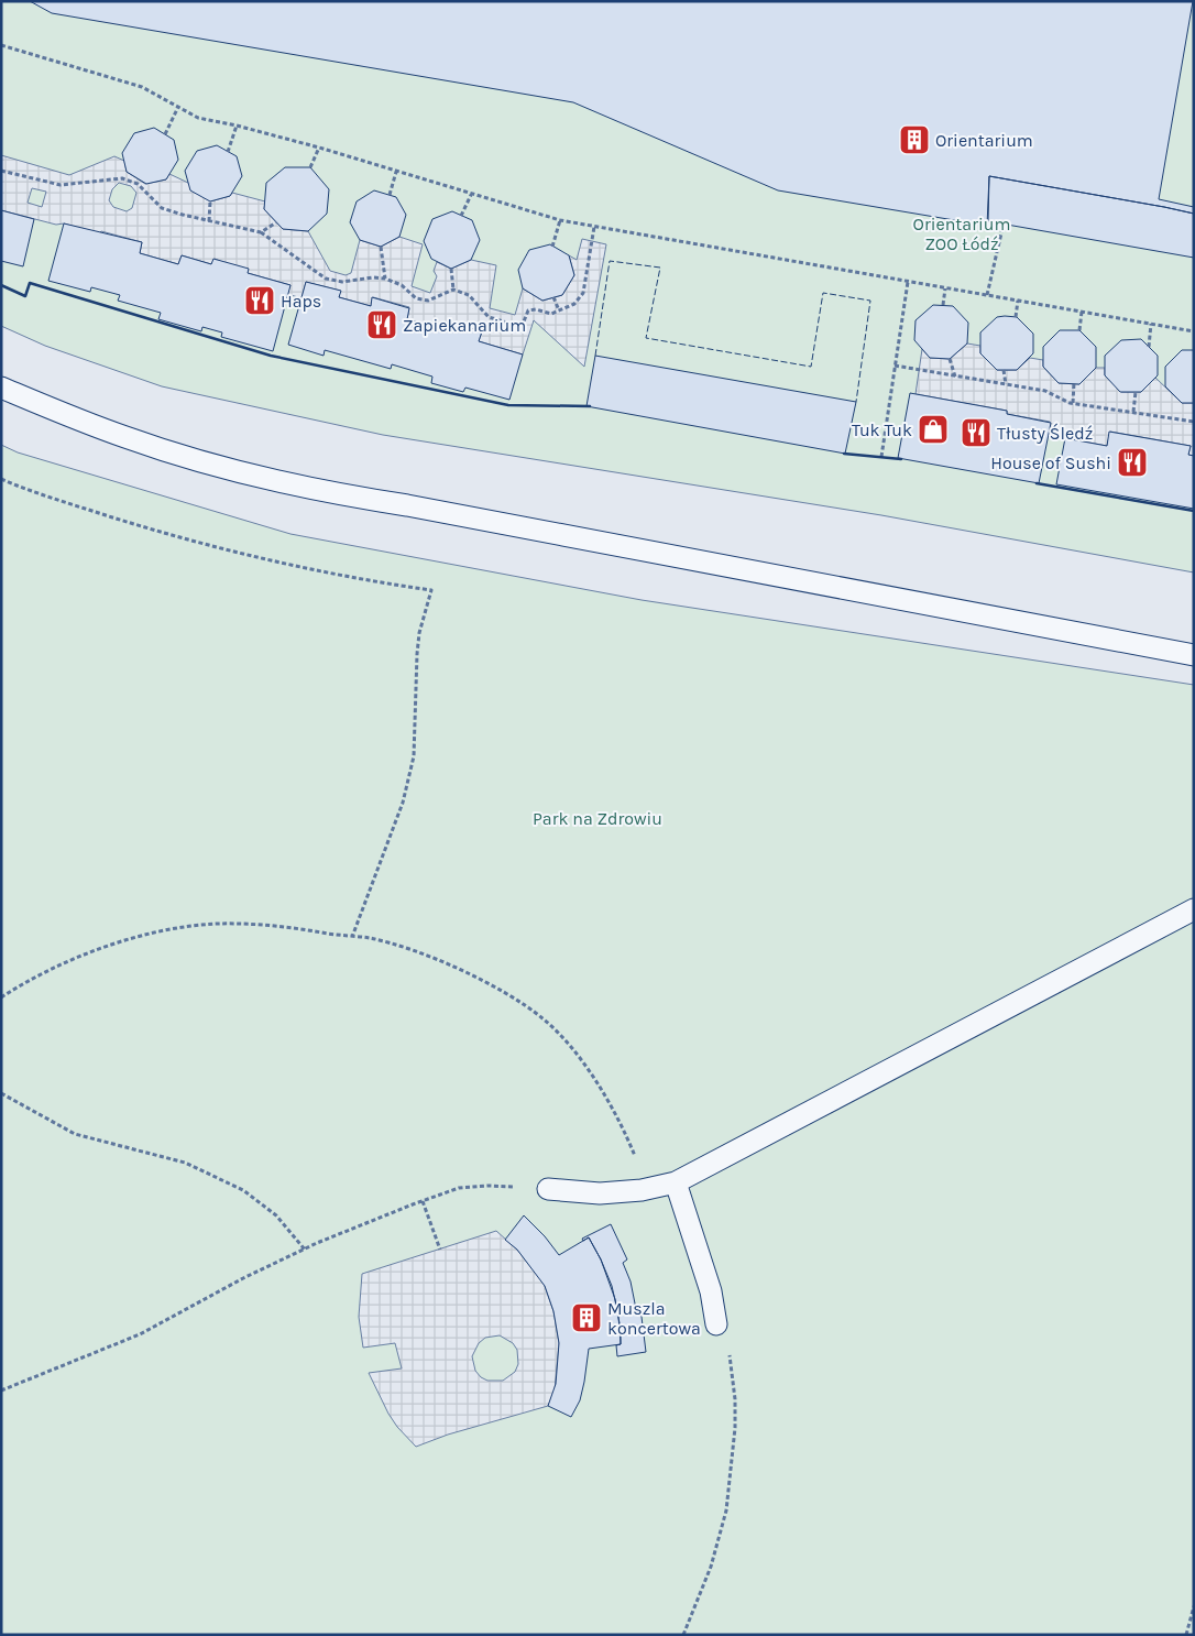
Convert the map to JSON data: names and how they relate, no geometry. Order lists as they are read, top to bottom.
{
  "parks": ["Orientarium ZOO Łódź", "Park na Zdrowiu"],
  "places": {
    "building": ["Orientarium", "Muszla koncertowa"],
    "restaurant": [
      "Haps",
      "Zapiekanarium",
      "Tłusty Śledź",
      "House of Sushi"
    ],
    "shop": ["Tuk Tuk"]
  }
}
